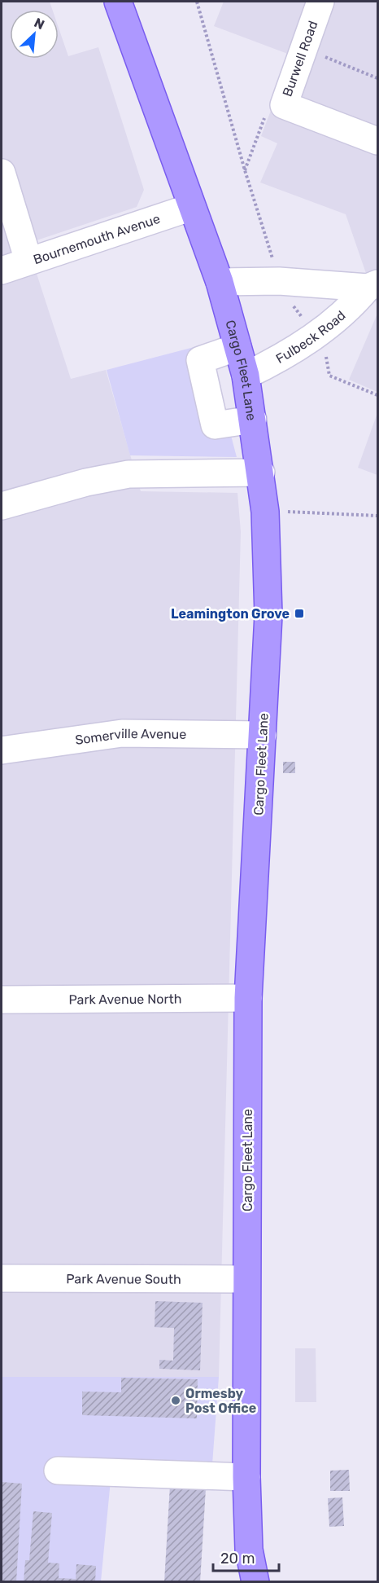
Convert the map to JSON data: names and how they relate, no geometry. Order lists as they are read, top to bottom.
{
  "streets": {
    "main road": ["Cargo Fleet Lane"],
    "street": [
      "Burwell Road",
      "Bournemouth Avenue",
      "Fulbeck Road",
      "Somerville Avenue",
      "Park Avenue North",
      "Park Avenue South"
    ]
  },
  "crossings": [
    ["Bournemouth Avenue", "Cargo Fleet Lane"],
    ["Fulbeck Road", "Cargo Fleet Lane"],
    ["Cargo Fleet Lane", "Somerville Avenue"],
    ["Cargo Fleet Lane", "Park Avenue North"],
    ["Cargo Fleet Lane", "Park Avenue South"]
  ],
  "places": {
    "transit": ["Leamington Grove"],
    "other": ["Ormesby Post Office"]
  },
  "scale_bar": "20 m",
  "north": "top right"
}
